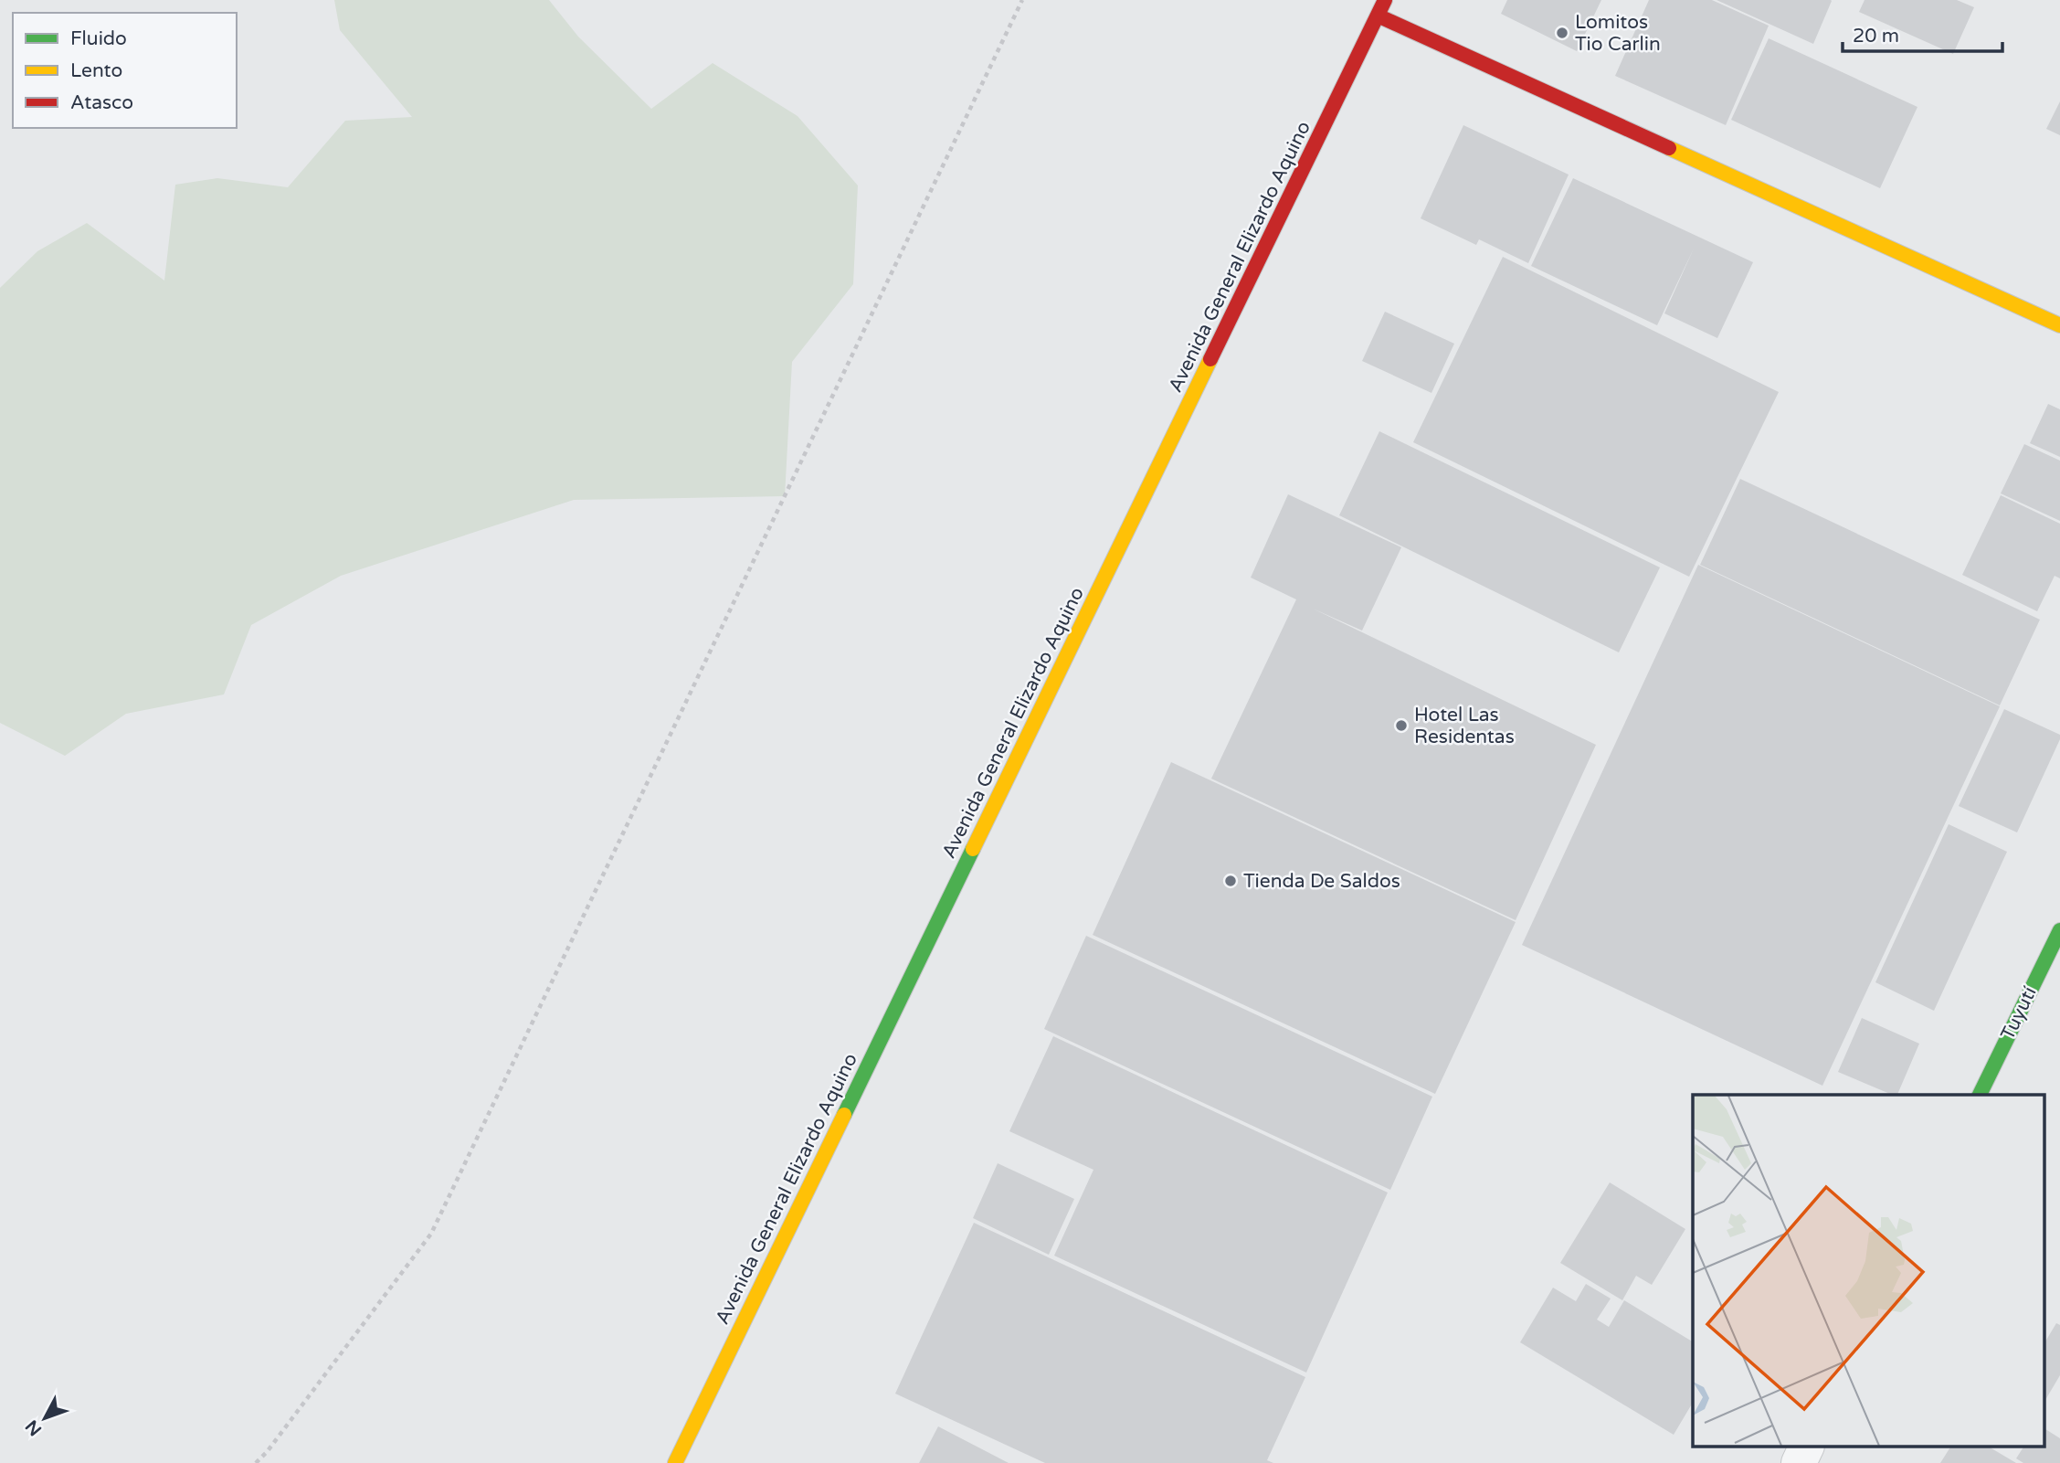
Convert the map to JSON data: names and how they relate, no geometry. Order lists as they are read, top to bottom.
{
  "streets": {
    "main road": ["Avenida General Elizardo Aquino", "Tuyutí"]
  },
  "places": ["Lomitos Tio Carlin", "Hotel Las Residentas", "Tienda De Saldos"],
  "legend": ["Fluido", "Lento", "Atasco"],
  "scale_bar": "20 m",
  "north": "bottom left"
}
